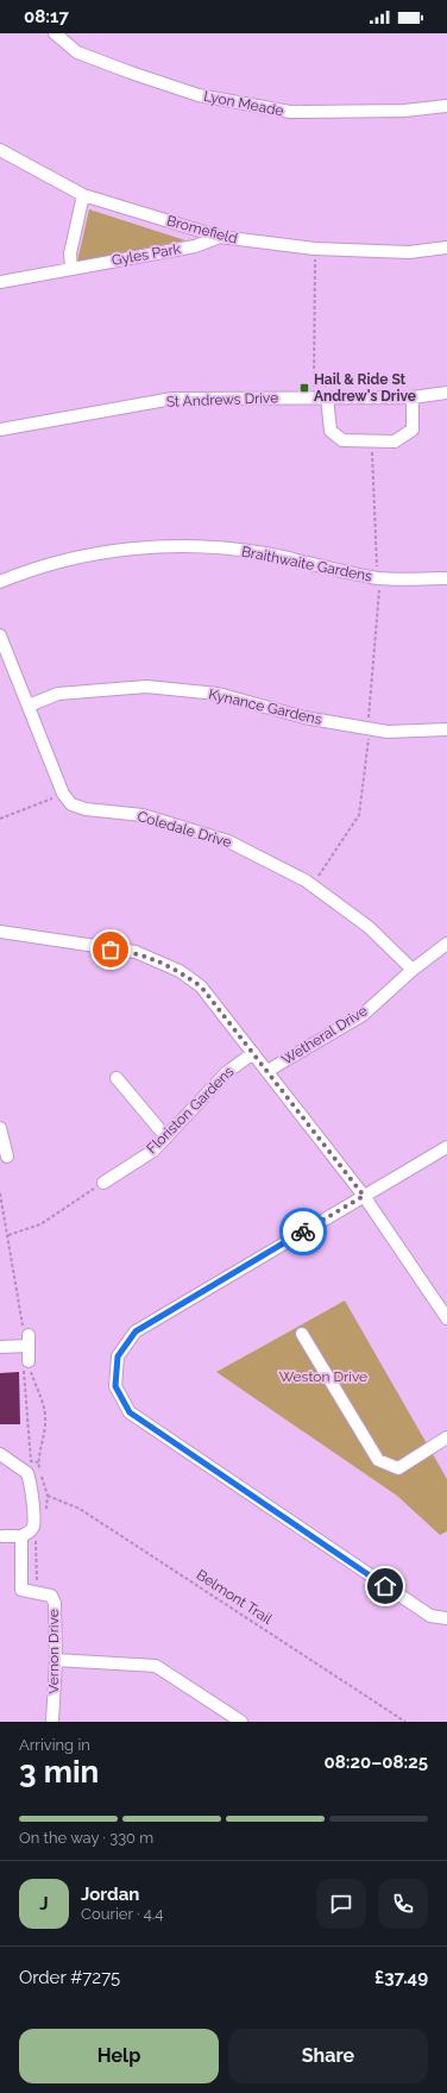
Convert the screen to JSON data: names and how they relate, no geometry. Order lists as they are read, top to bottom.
{
  "streets": {
    "street": [
      "Lyon Meade",
      "Bromefield",
      "Gyles Park",
      "St Andrews Drive",
      "Braithwaite Gardens",
      "Kynance Gardens",
      "Coledale Drive",
      "Wetheral Drive",
      "Floriston Gardens",
      "Vernon Drive"
    ],
    "path": ["Belmont Trail"]
  },
  "crossings": [
    ["Bromefield", "Gyles Park"],
    ["Coledale Drive", "Wetheral Drive"]
  ],
  "parks": ["Weston Drive"],
  "places": {
    "transit": ["Hail & Ride St Andrew's Drive"]
  },
  "page": {
    "status": "08:17",
    "heading": ["3 min", "Arriving in", "08:20–08:25"],
    "panel": [
      "Jordan",
      "Courier · 4.4",
      "Order #7275",
      "£37.49"
    ],
    "bar": "On the way · 330 m",
    "round": "J",
    "buttons": ["Help", "Share"]
  }
}
